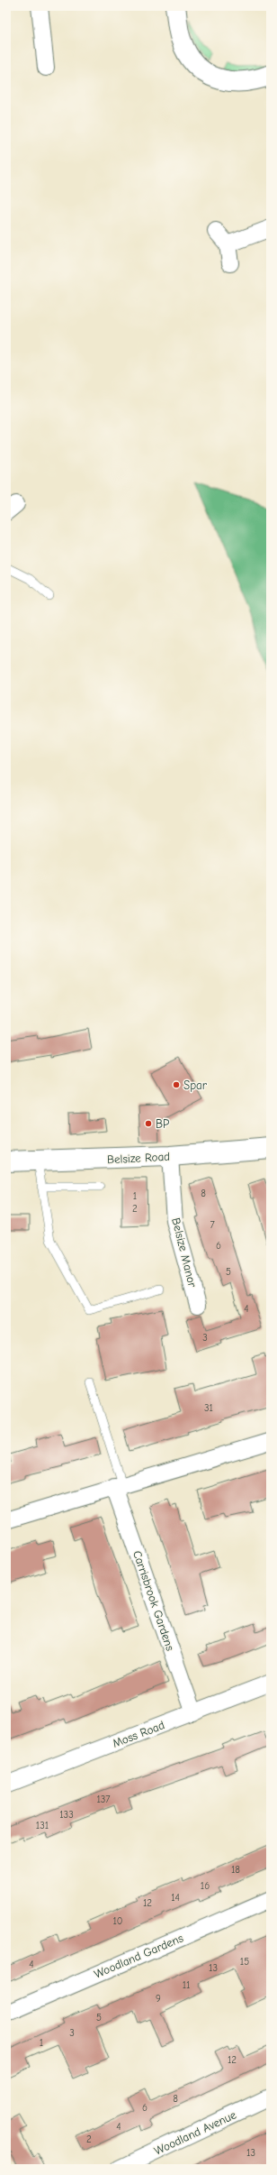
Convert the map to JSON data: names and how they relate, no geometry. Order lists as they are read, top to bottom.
{
  "streets": {
    "street": [
      "Belsize Road",
      "Belsize Manor",
      "Carrisbrook Gardens",
      "Moss Road",
      "Woodland Gardens",
      "Woodland Avenue"
    ]
  },
  "crossings": [
    ["Belsize Road", "Belsize Manor"],
    ["Carrisbrook Gardens", "Moss Road"]
  ],
  "places": ["Spar", "BP"],
  "house_numbers": [
    "8",
    "1",
    "2",
    "7",
    "6",
    "5",
    "4",
    "3",
    "31",
    "137",
    "133",
    "131",
    "18",
    "16",
    "14",
    "12",
    "10",
    "15",
    "4",
    "13",
    "11",
    "9",
    "5",
    "3",
    "1",
    "12",
    "8",
    "6",
    "4",
    "2",
    "13"
  ]
}
